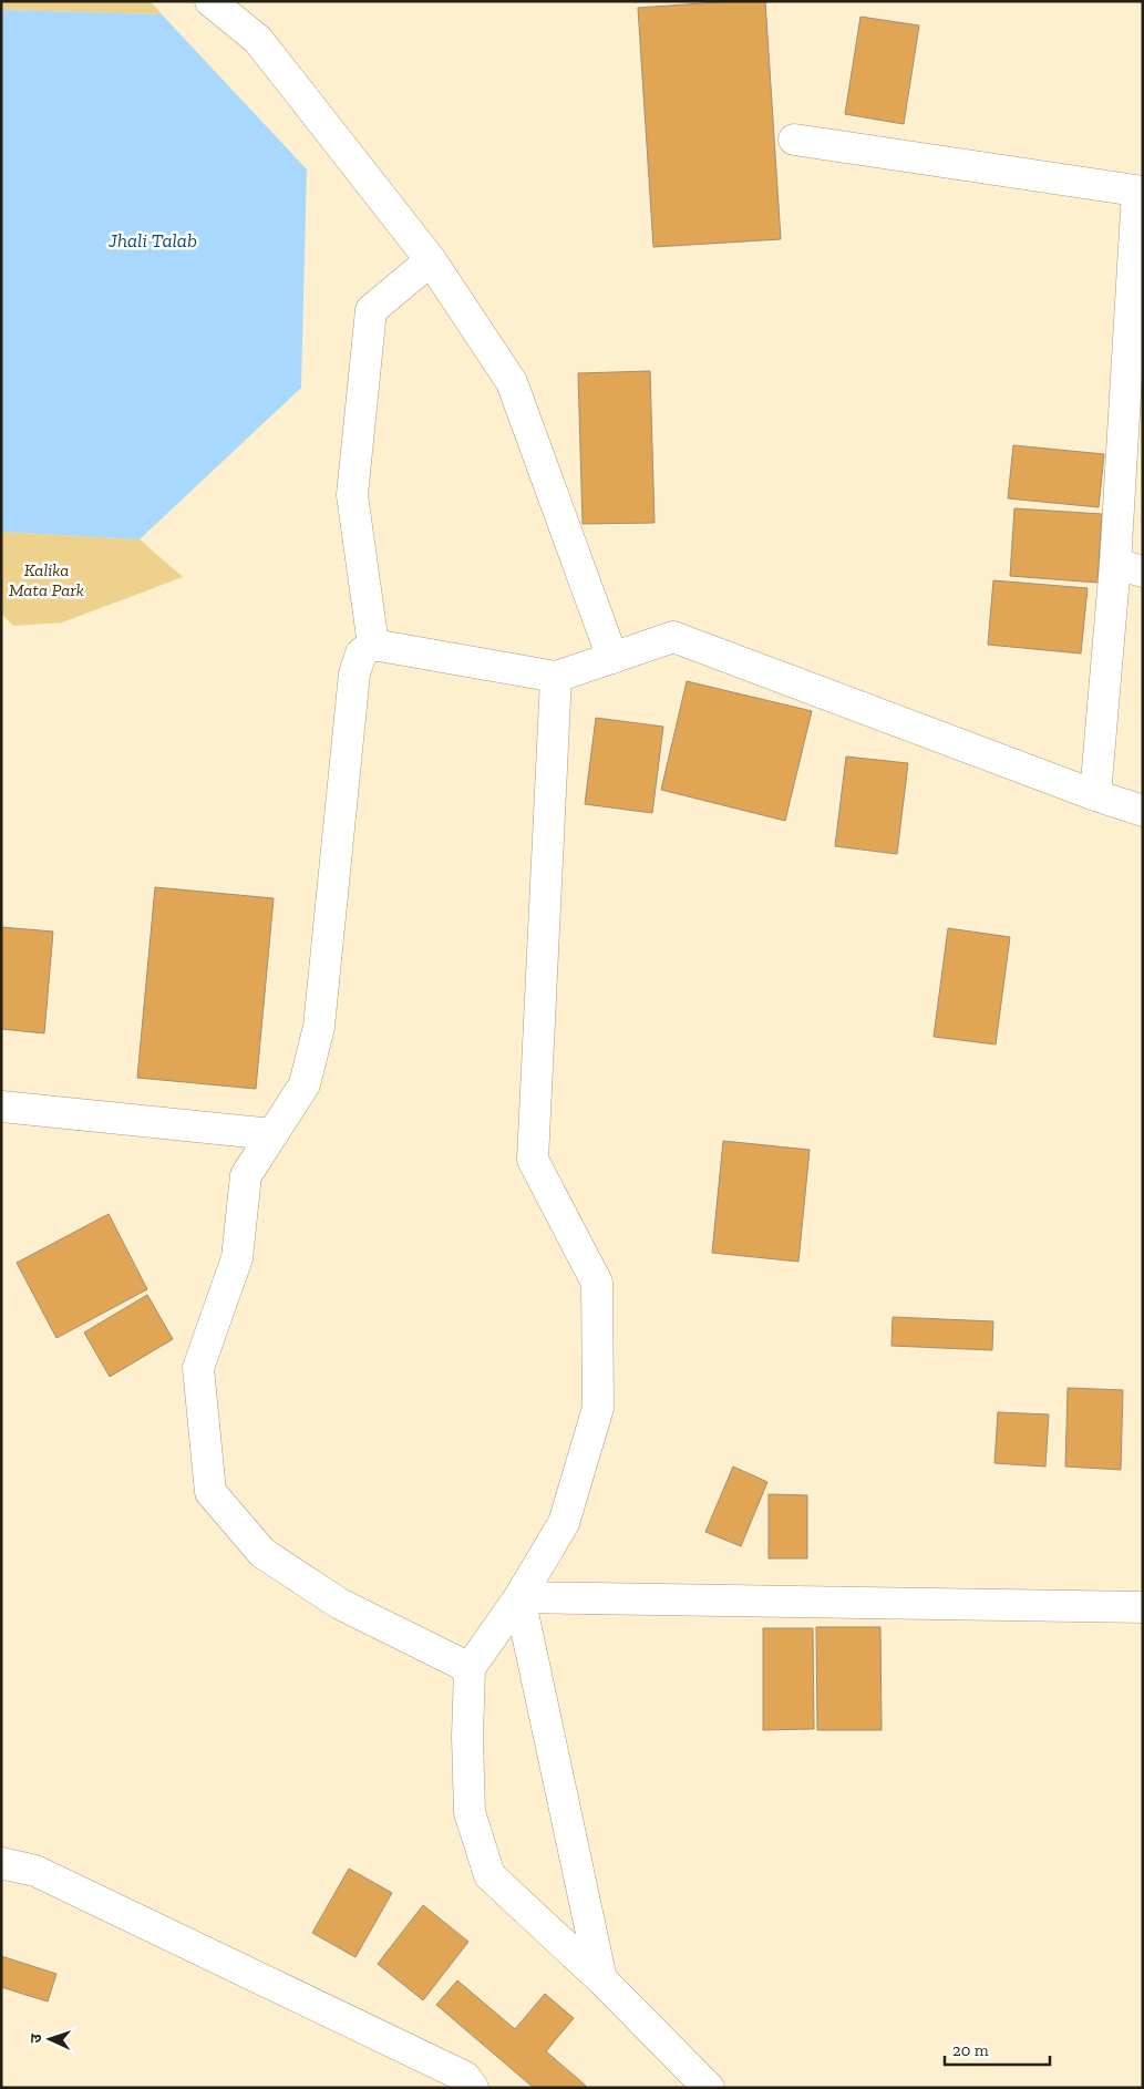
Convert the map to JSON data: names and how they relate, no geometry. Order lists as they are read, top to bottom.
{
  "water": ["Jhali Talab"],
  "parks": ["Kalika Mata Park"],
  "scale_bar": "20 m",
  "north": "left"
}
